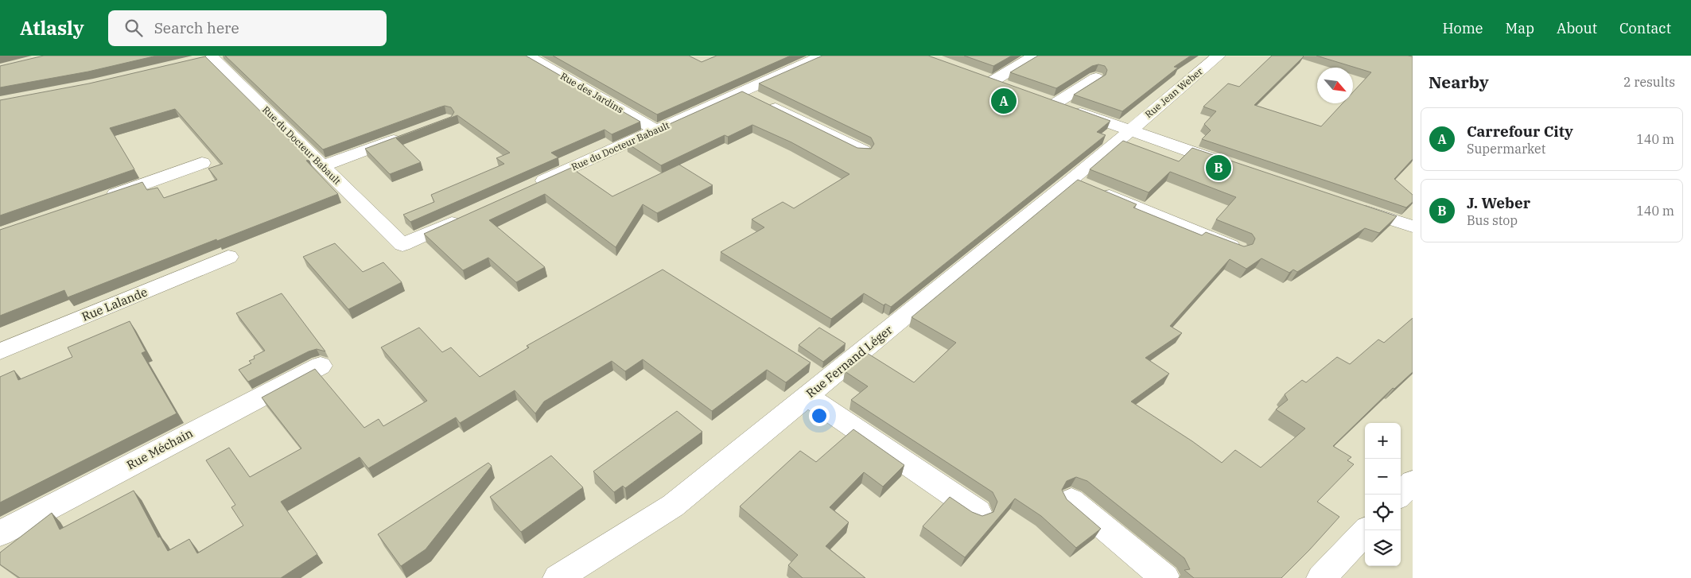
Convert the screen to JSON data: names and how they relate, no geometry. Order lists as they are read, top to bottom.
{
  "streets": {
    "street": [
      "Rue des Jardins",
      "Rue Jean Weber",
      "Rue du Docteur Babault",
      "Rue Lalande",
      "Rue Fernand Léger",
      "Rue Méchain"
    ]
  },
  "crossings": [
    ["Rue des Jardins", "Rue du Docteur Babault"],
    ["Rue Jean Weber", "Rue Fernand Léger"]
  ],
  "north": "bottom right",
  "page": {
    "header": "Atlasly",
    "search": "Search here",
    "nav": [
      "Home",
      "Map",
      "About",
      "Contact"
    ],
    "heading": ["Nearby", "2 results"],
    "pins": ["A", "B"],
    "list": [
      {
        "mark": "A",
        "name": "Carrefour City",
        "note": "Supermarket",
        "value": "140 m"
      },
      {
        "mark": "B",
        "name": "J. Weber",
        "note": "Bus stop",
        "value": "140 m"
      }
    ],
    "map_buttons": ["+", "−"]
  }
}
